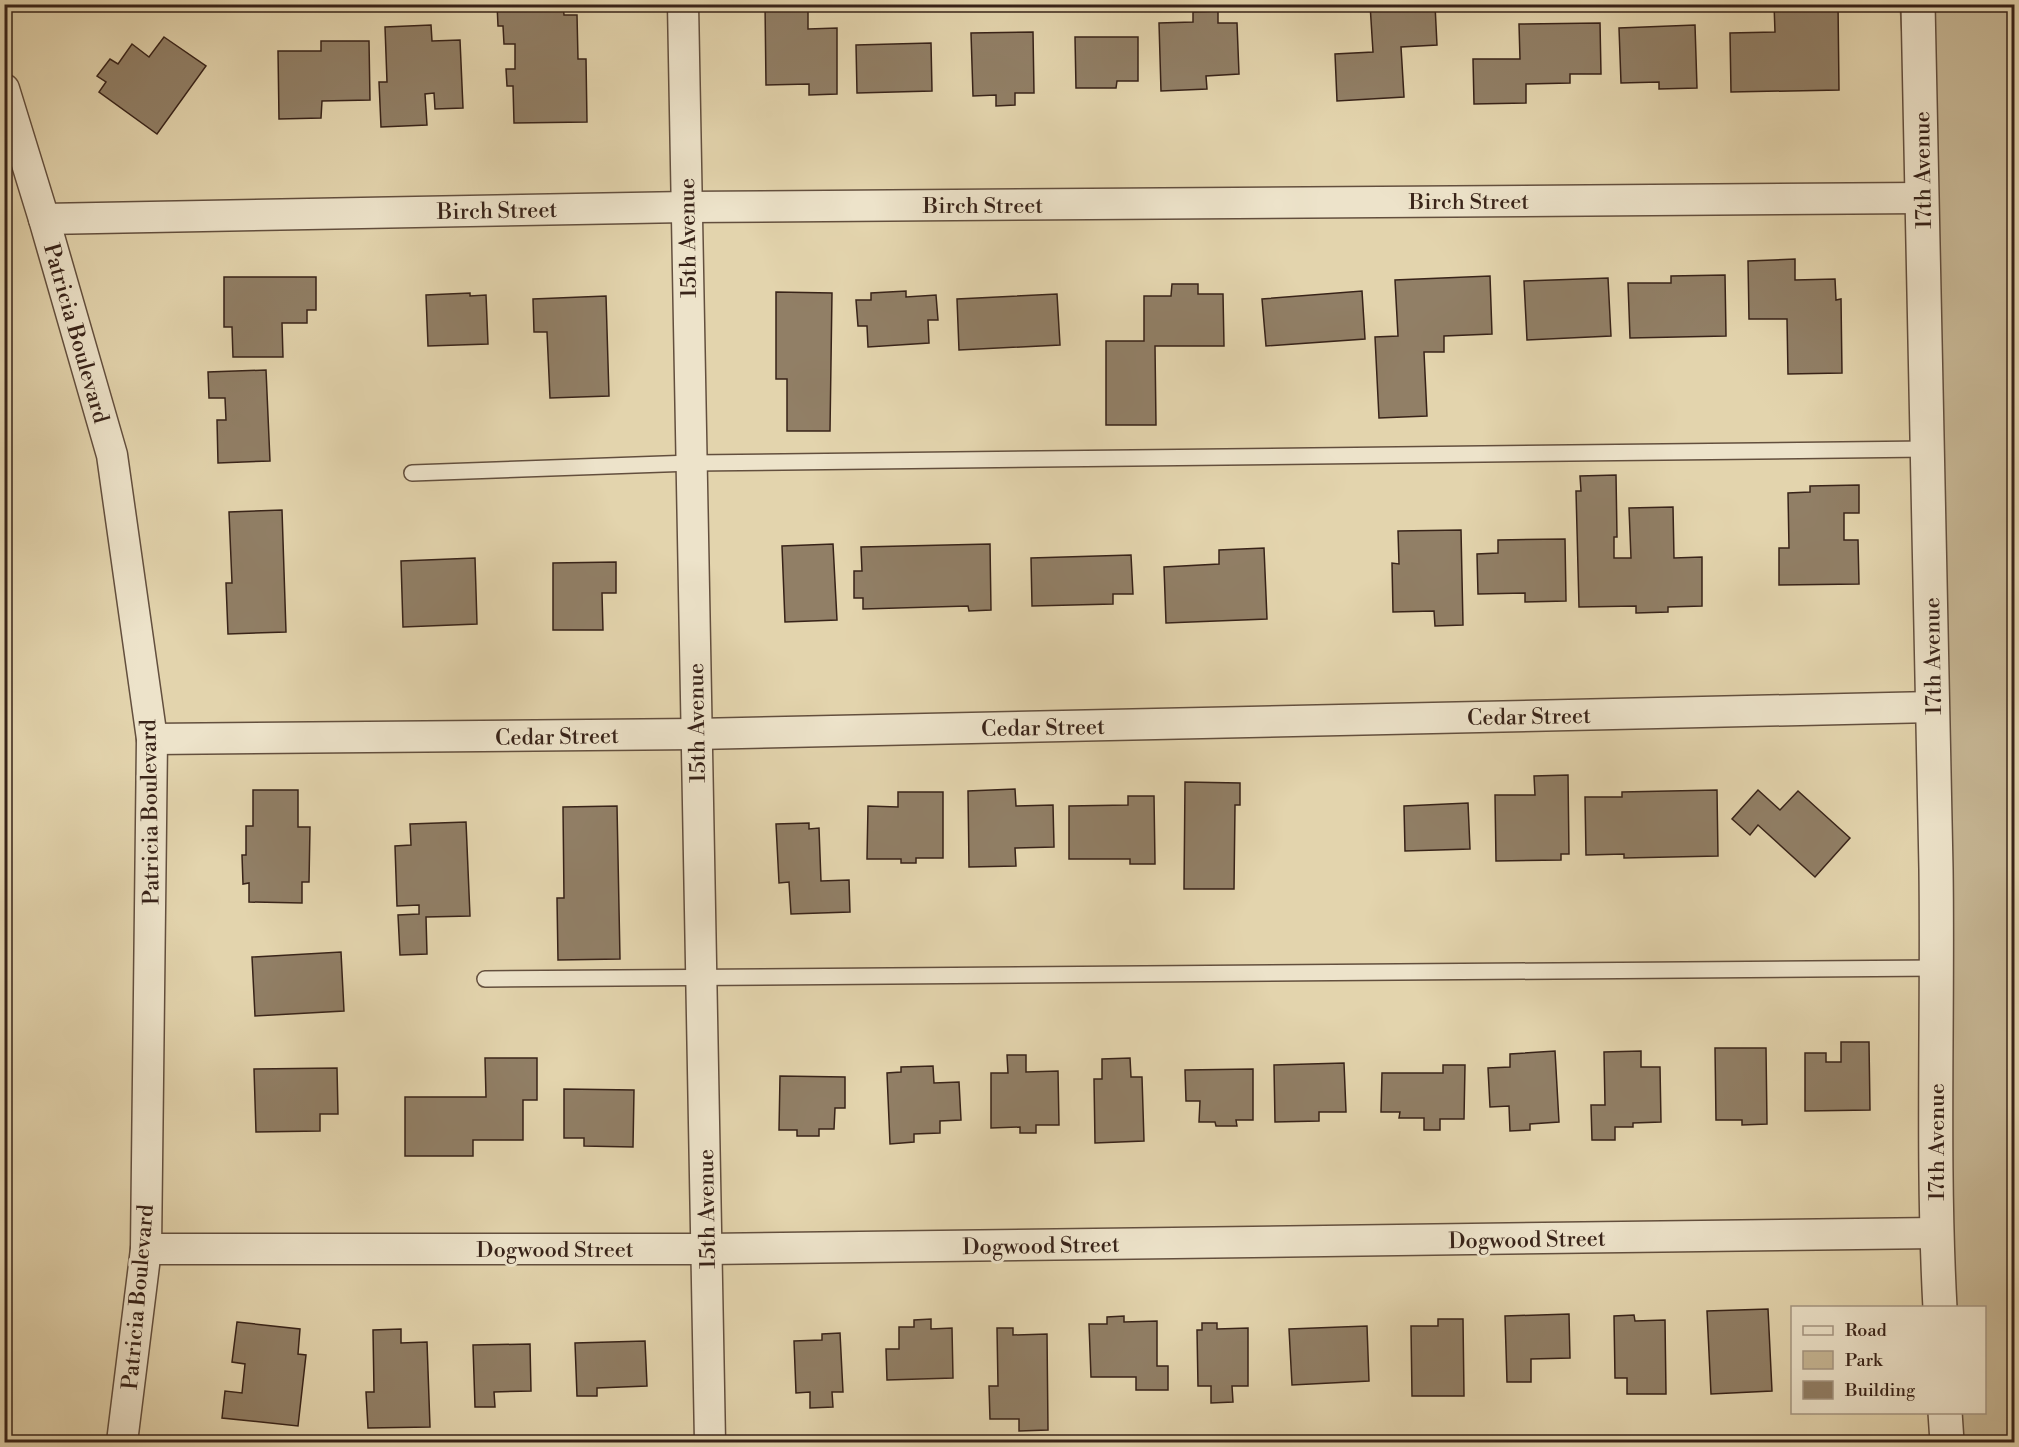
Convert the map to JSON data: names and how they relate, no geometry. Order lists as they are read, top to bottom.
{
  "streets": {
    "street": [
      "17th Avenue",
      "Birch Street",
      "15th Avenue",
      "Patricia Boulevard",
      "Cedar Street",
      "Dogwood Street"
    ]
  },
  "crossings": [
    ["17th Avenue", "Birch Street"],
    ["17th Avenue", "Cedar Street"],
    ["17th Avenue", "Dogwood Street"],
    ["Birch Street", "15th Avenue"],
    ["Birch Street", "Patricia Boulevard"],
    ["15th Avenue", "Cedar Street"],
    ["15th Avenue", "Dogwood Street"],
    ["Patricia Boulevard", "Cedar Street"],
    ["Patricia Boulevard", "Dogwood Street"]
  ],
  "legend": ["Road", "Park", "Building"]
}
